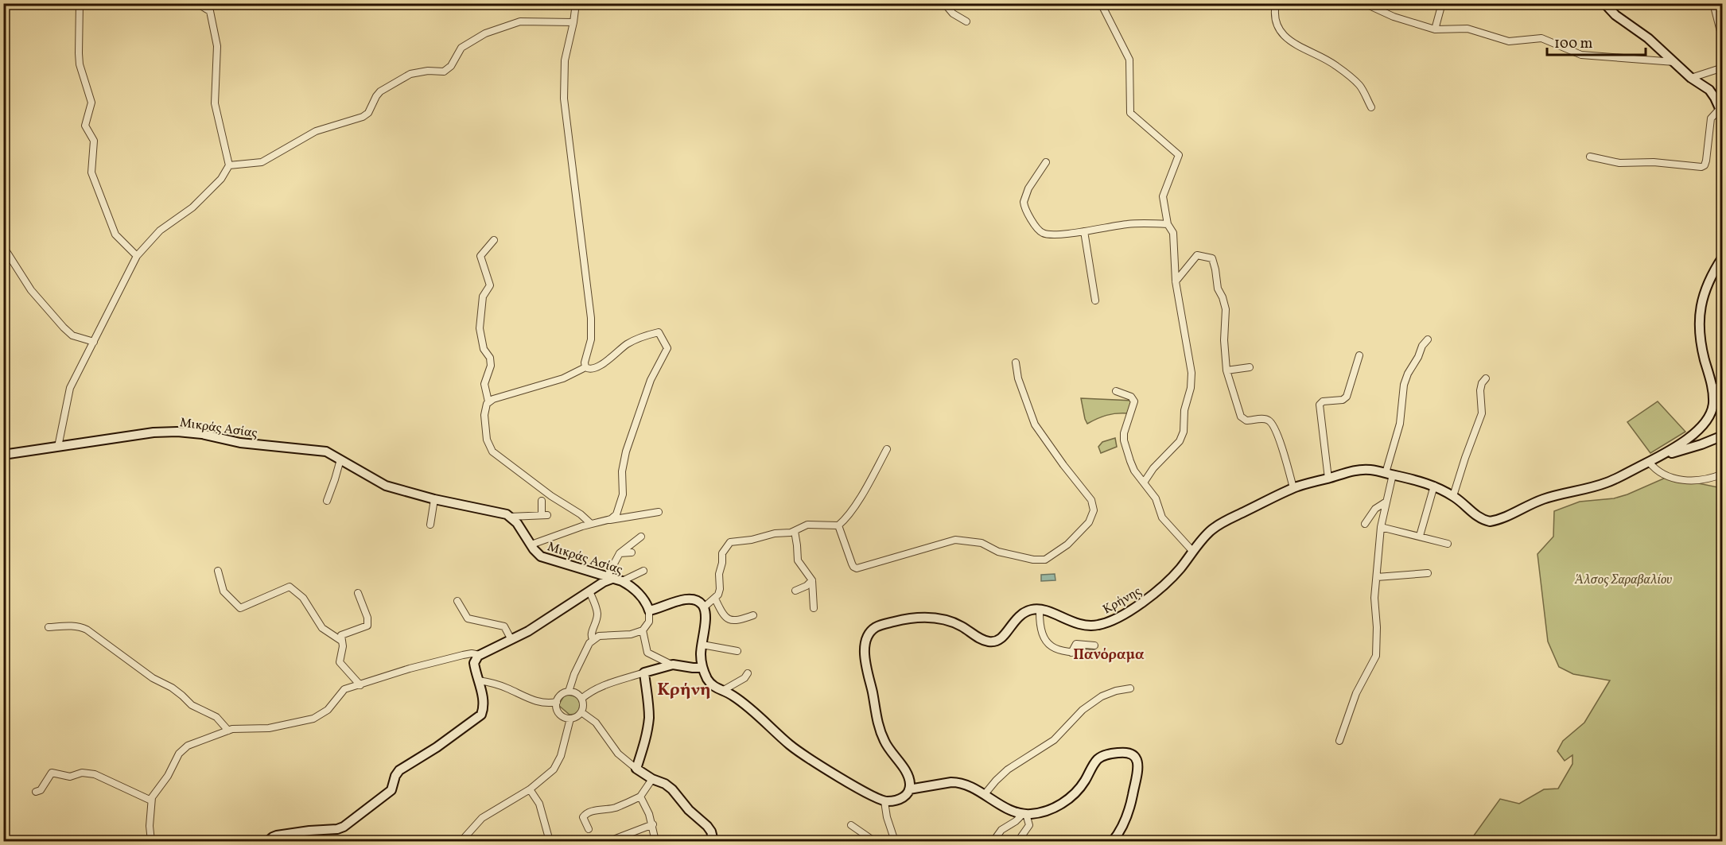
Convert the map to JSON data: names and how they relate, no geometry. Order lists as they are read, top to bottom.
{
  "streets": {
    "street": ["Μικράς Ασίας", "Κρήνης"]
  },
  "districts": ["Πανόραμα", "Κρήνη"],
  "parks": ["Άλσος Σαραβαλίου"],
  "scale_bar": "100 m"
}
